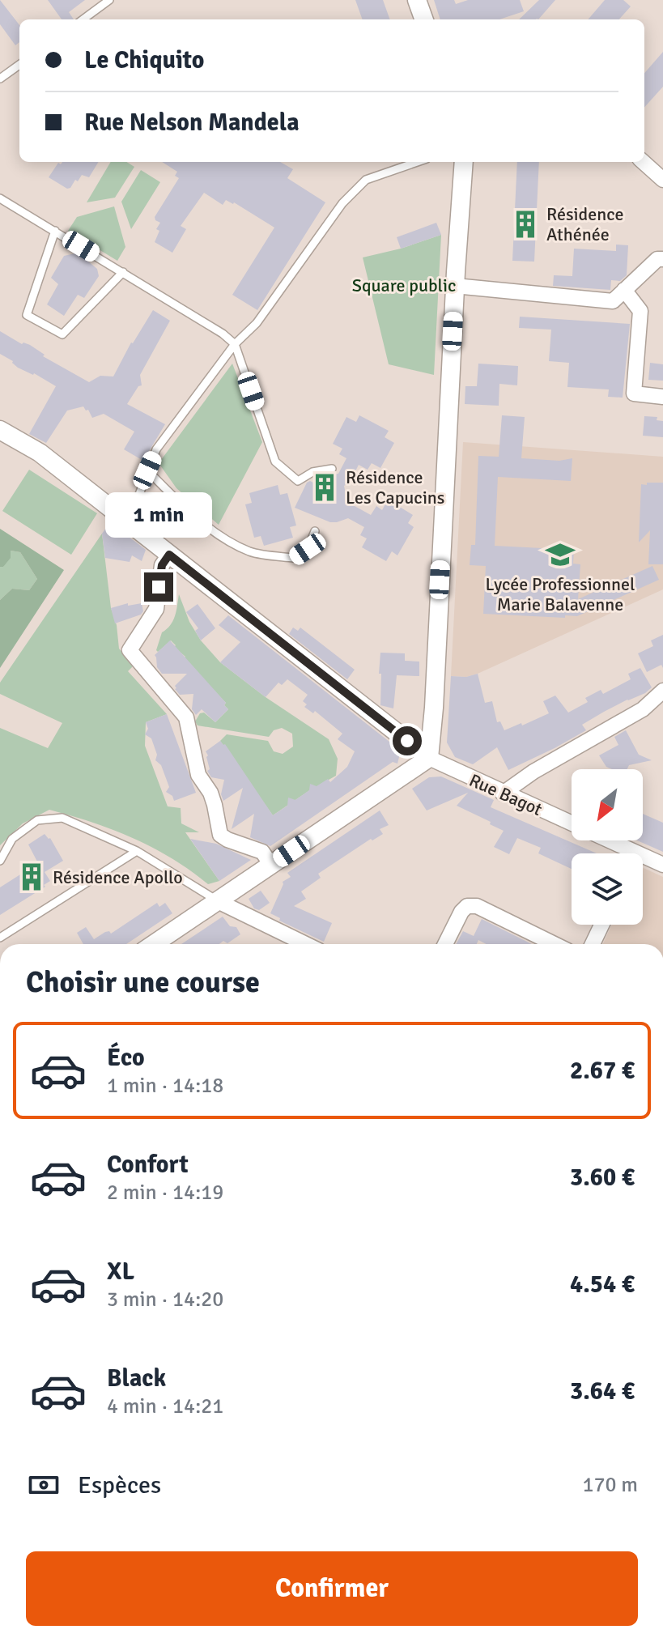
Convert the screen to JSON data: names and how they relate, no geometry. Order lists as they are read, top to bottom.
{
  "streets": {
    "street": ["Rue Bagot"]
  },
  "parks": ["Square public"],
  "places": {
    "building": ["Résidence Athénée", "Résidence Les Capucins", "Résidence Apollo"],
    "school or university": ["Lycée Professionnel Marie Balavenne"]
  },
  "north": "bottom left",
  "page": {
    "banner": ["Le Chiquito", "Rue Nelson Mandela"],
    "bubble": "1 min",
    "heading": "Choisir une course",
    "list": [
      {
        "name": "Éco",
        "note": "1 min · 14:18",
        "value": "2.67 €"
      },
      {
        "name": "Confort",
        "note": "2 min · 14:19",
        "value": "3.60 €"
      },
      {
        "name": "XL",
        "note": "3 min · 14:20",
        "value": "4.54 €"
      },
      {
        "name": "Black",
        "note": "4 min · 14:21",
        "value": "3.64 €"
      }
    ],
    "pay": ["Espèces", "170 m"],
    "buttons": "Confirmer"
  }
}
